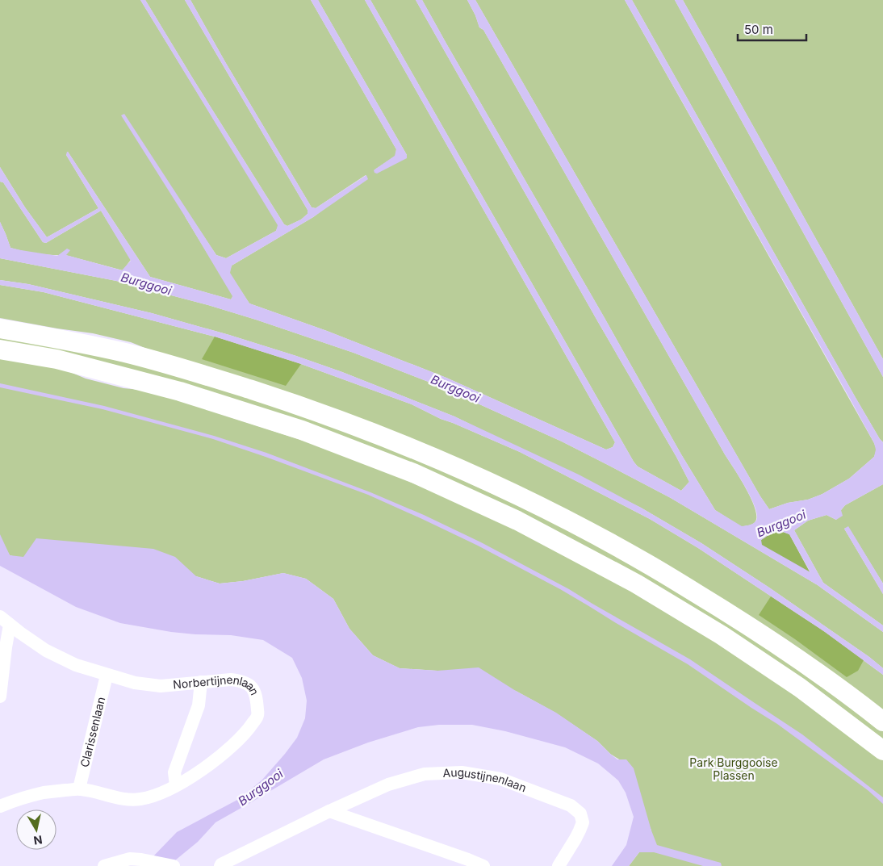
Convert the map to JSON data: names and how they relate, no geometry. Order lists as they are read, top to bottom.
{
  "streets": {
    "street": ["Norbertijnenlaan", "Clarissenlaan", "Augustijnenlaan"]
  },
  "crossings": [
    ["Norbertijnenlaan", "Clarissenlaan"]
  ],
  "water": ["Burggooi"],
  "parks": ["Park Burggooise Plassen"],
  "scale_bar": "50 m",
  "north": "bottom"
}
